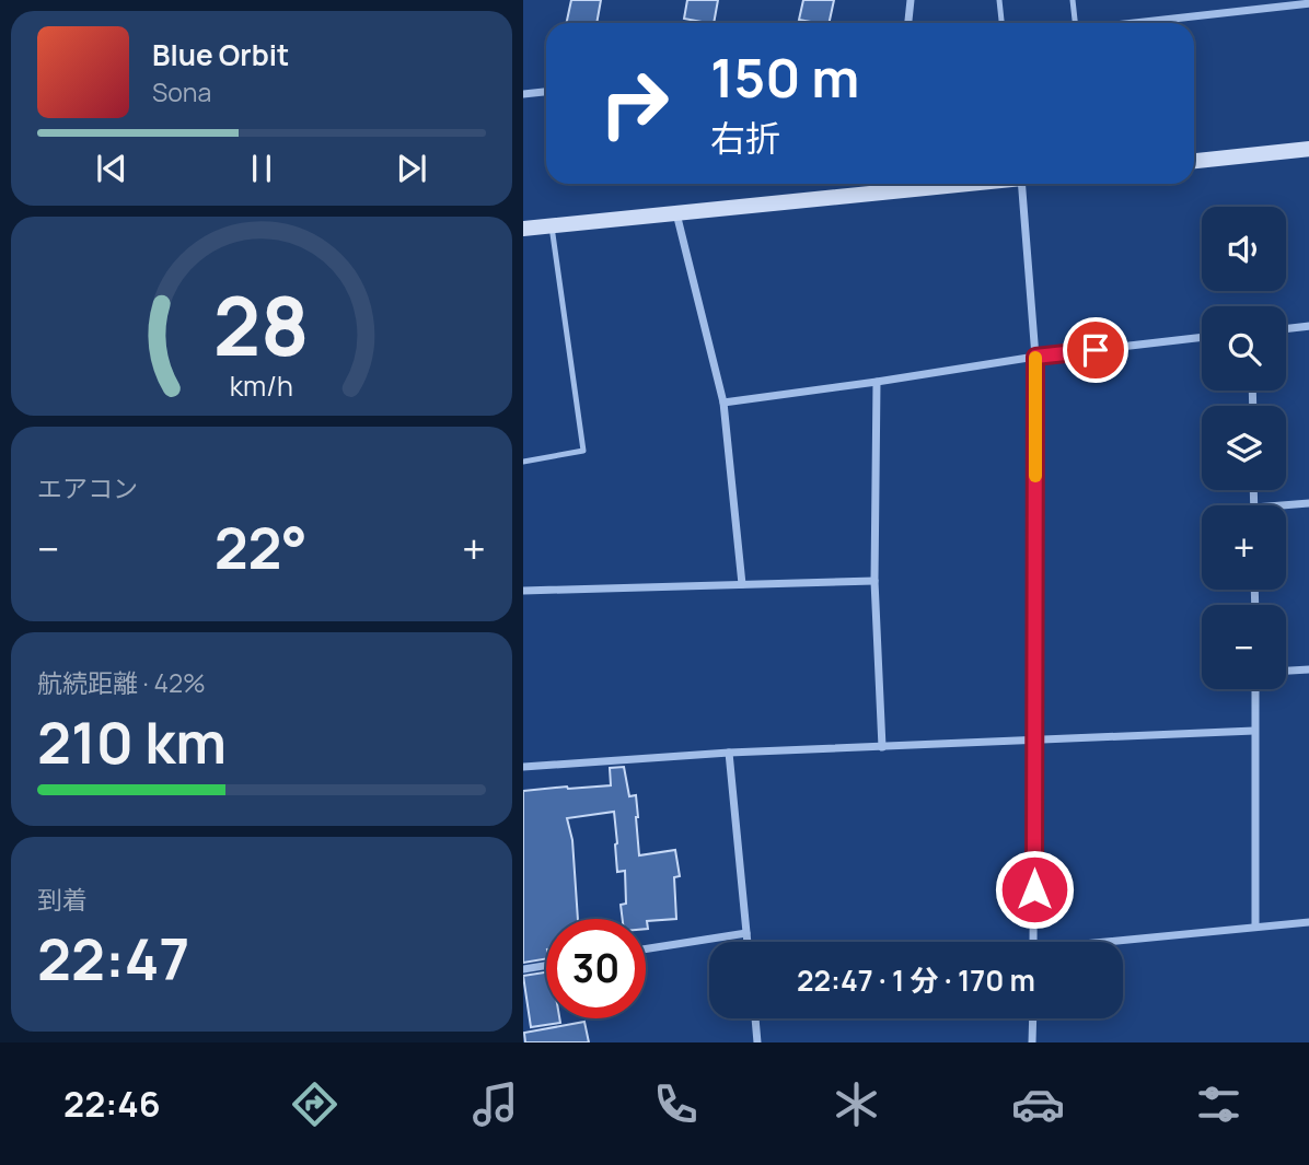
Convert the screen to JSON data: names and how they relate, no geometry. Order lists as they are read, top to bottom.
{
  "page": {
    "turn": ["150 m", "右折"],
    "song": ["Blue Orbit", "Sona"],
    "map_buttons": ["+", "−"],
    "tile": [
      "エアコン",
      ["航続距離 · 42%", "210 km"],
      ["到着", "22:47"]
    ],
    "heat": ["−", "22°", "+"],
    "limit": "30",
    "trip": "22:47 · 1 分 · 170 m",
    "tabs": "22:46",
    "gauge": ["28", "km/h"]
  }
}
